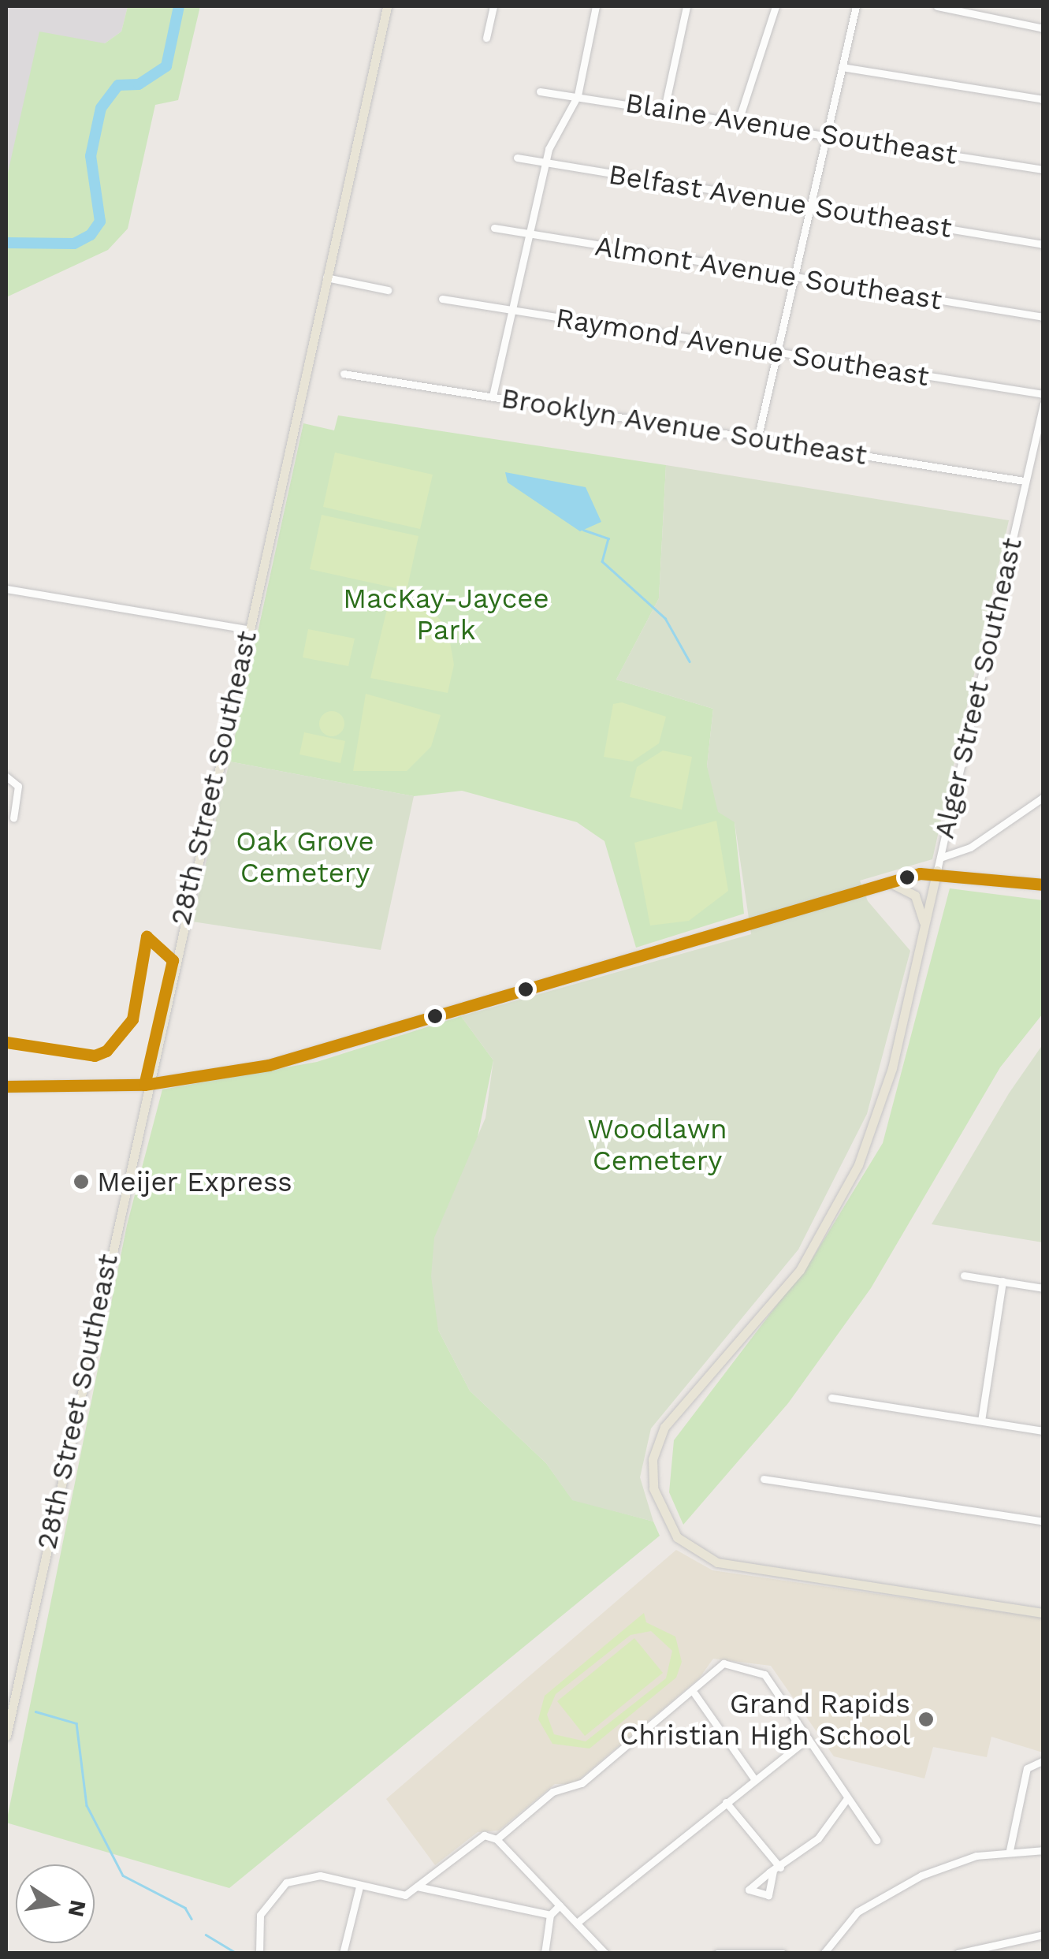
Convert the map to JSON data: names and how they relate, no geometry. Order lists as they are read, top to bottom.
{
  "streets": {
    "main road": ["Alger Street Southeast", "28th Street Southeast"],
    "street": [
      "Blaine Avenue Southeast",
      "Belfast Avenue Southeast",
      "Almont Avenue Southeast",
      "Raymond Avenue Southeast",
      "Brooklyn Avenue Southeast"
    ]
  },
  "crossings": [
    ["Brooklyn Avenue Southeast", "Alger Street Southeast"]
  ],
  "parks": ["MacKay-Jaycee Park", "Oak Grove Cemetery", "Woodlawn Cemetery"],
  "places": ["Meijer Express", "Grand Rapids Christian High School"],
  "north": "right"
}
